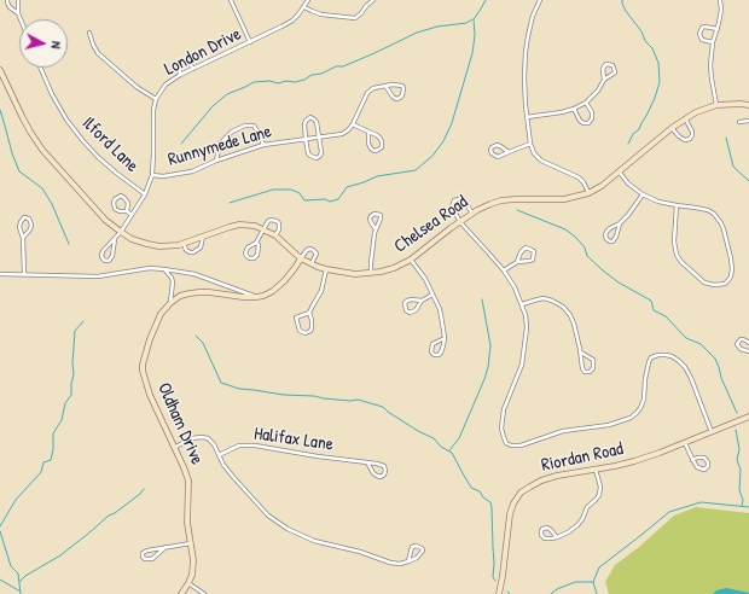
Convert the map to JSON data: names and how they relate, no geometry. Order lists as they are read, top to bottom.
{
  "streets": {
    "street": [
      "London Drive",
      "Ilford Lane",
      "Runnymede Lane",
      "Chelsea Road",
      "Oldham Drive",
      "Halifax Lane",
      "Riordan Road"
    ]
  },
  "crossings": [
    ["London Drive", "Ilford Lane"],
    ["London Drive", "Runnymede Lane"],
    ["London Drive", "Chelsea Road"]
  ],
  "north": "right"
}
